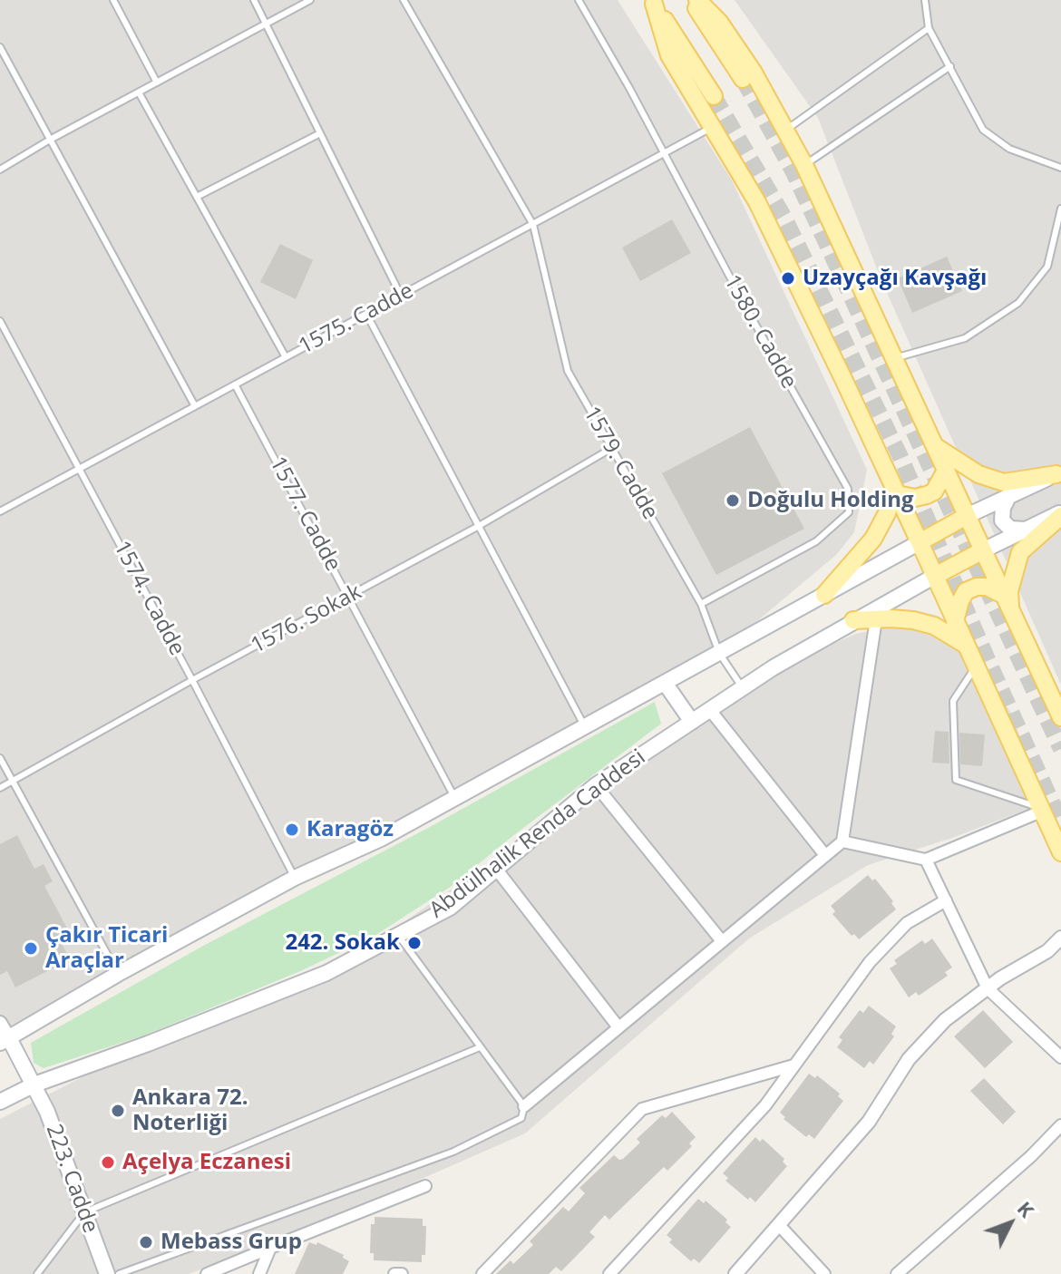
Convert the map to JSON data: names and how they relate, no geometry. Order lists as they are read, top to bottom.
{
  "streets": {
    "main road": ["Abdülhalik Renda Caddesi", "223. Cadde"],
    "lane": [
      "1575. Cadde",
      "1580. Cadde",
      "1579. Cadde",
      "1577. Cadde",
      "1574. Cadde",
      "1576. Sokak"
    ]
  },
  "crossings": [
    ["1575. Cadde", "1580. Cadde"],
    ["1575. Cadde", "1579. Cadde"],
    ["1575. Cadde", "1577. Cadde"],
    ["1575. Cadde", "1574. Cadde"],
    ["1580. Cadde", "1579. Cadde"],
    ["1579. Cadde", "1576. Sokak"],
    ["1579. Cadde", "Abdülhalik Renda Caddesi"],
    ["1577. Cadde", "1576. Sokak"],
    ["1574. Cadde", "1576. Sokak"],
    ["Abdülhalik Renda Caddesi", "223. Cadde"]
  ],
  "places": [
    "Uzayçağı Kavşağı",
    "Doğulu Holding",
    "Karagöz",
    "242. Sokak",
    "Çakır Ticari Araçlar",
    "Ankara 72. Noterliği",
    "Açelya Eczanesi",
    "Mebass Grup"
  ],
  "north": "top right"
}
